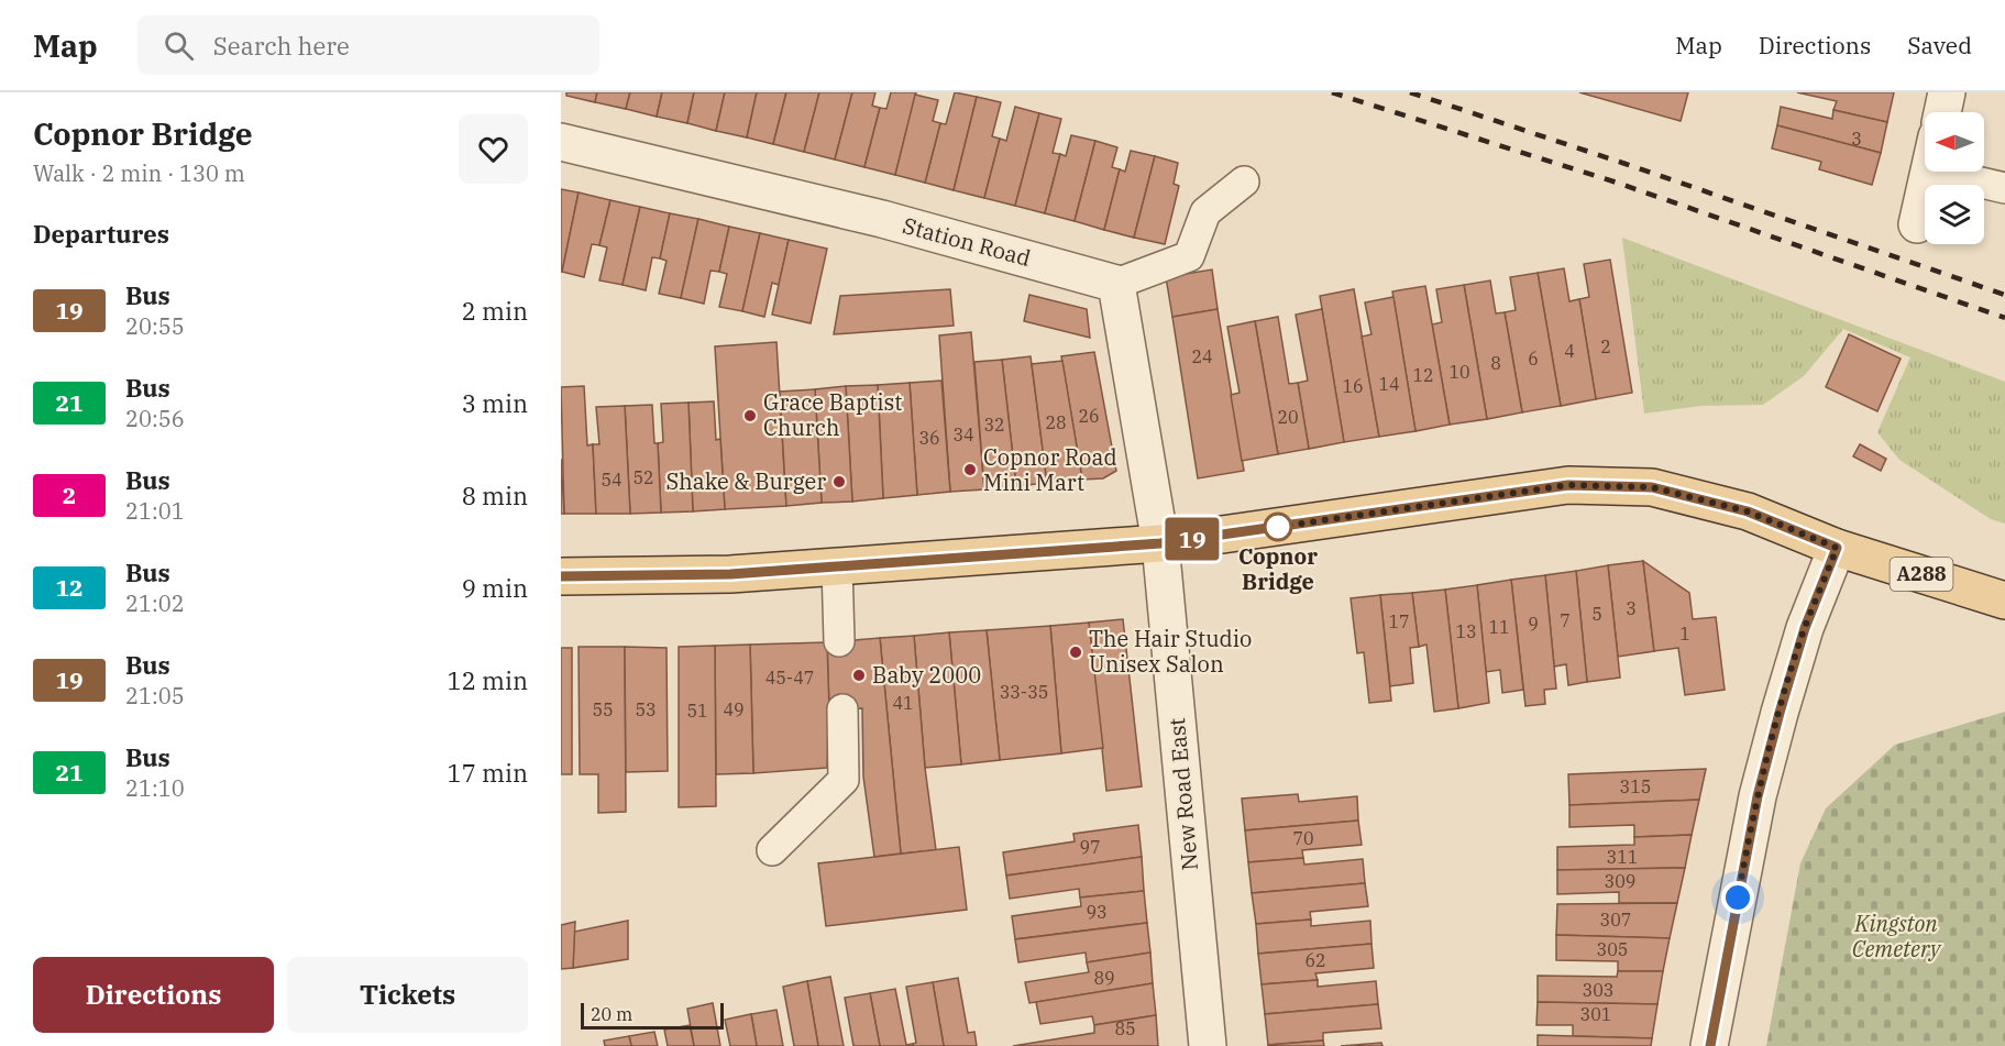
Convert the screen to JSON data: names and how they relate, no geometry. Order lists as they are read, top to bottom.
{
  "streets": {
    "main road": ["A288"],
    "street": ["Station Road", "New Road East"]
  },
  "crossings": [
    ["A288", "New Road East"]
  ],
  "parks": ["Kingston Cemetery"],
  "places": [
    "Grace Baptist Church",
    "Copnor Road Mini Mart",
    "Shake & Burger",
    "Copnor Bridge",
    "The Hair Studio Unisex Salon",
    "Baby 2000"
  ],
  "lines": ["bus line 19"],
  "house_numbers": [
    "3",
    "2",
    "4",
    "24",
    "6",
    "8",
    "10",
    "12",
    "14",
    "16",
    "26",
    "20",
    "28",
    "32",
    "34",
    "36",
    "52",
    "54",
    "3",
    "5",
    "7",
    "17",
    "9",
    "11",
    "13",
    "1",
    "45-47",
    "33-35",
    "41",
    "55",
    "53",
    "49",
    "51",
    "315",
    "70",
    "97",
    "311",
    "309",
    "93",
    "307",
    "305",
    "62",
    "89",
    "303",
    "301",
    "85"
  ],
  "scale_bar": "20 m",
  "north": "left",
  "page": {
    "header": "Map",
    "search": "Search here",
    "nav": ["Map", "Directions", "Saved"],
    "heading": [
      ["Copnor Bridge", "Walk · 2 min · 130 m"],
      "Departures"
    ],
    "on_map": "19",
    "list": [
      {
        "mark": "19",
        "name": "Bus",
        "note": "20:55",
        "value": "2 min"
      },
      {
        "mark": "21",
        "name": "Bus",
        "note": "20:56",
        "value": "3 min"
      },
      {
        "mark": "2",
        "name": "Bus",
        "note": "21:01",
        "value": "8 min"
      },
      {
        "mark": "12",
        "name": "Bus",
        "note": "21:02",
        "value": "9 min"
      },
      {
        "mark": "19",
        "name": "Bus",
        "note": "21:05",
        "value": "12 min"
      },
      {
        "mark": "21",
        "name": "Bus",
        "note": "21:10",
        "value": "17 min"
      }
    ],
    "buttons": ["Directions", "Tickets"],
    "scale": "20 m"
  }
}
